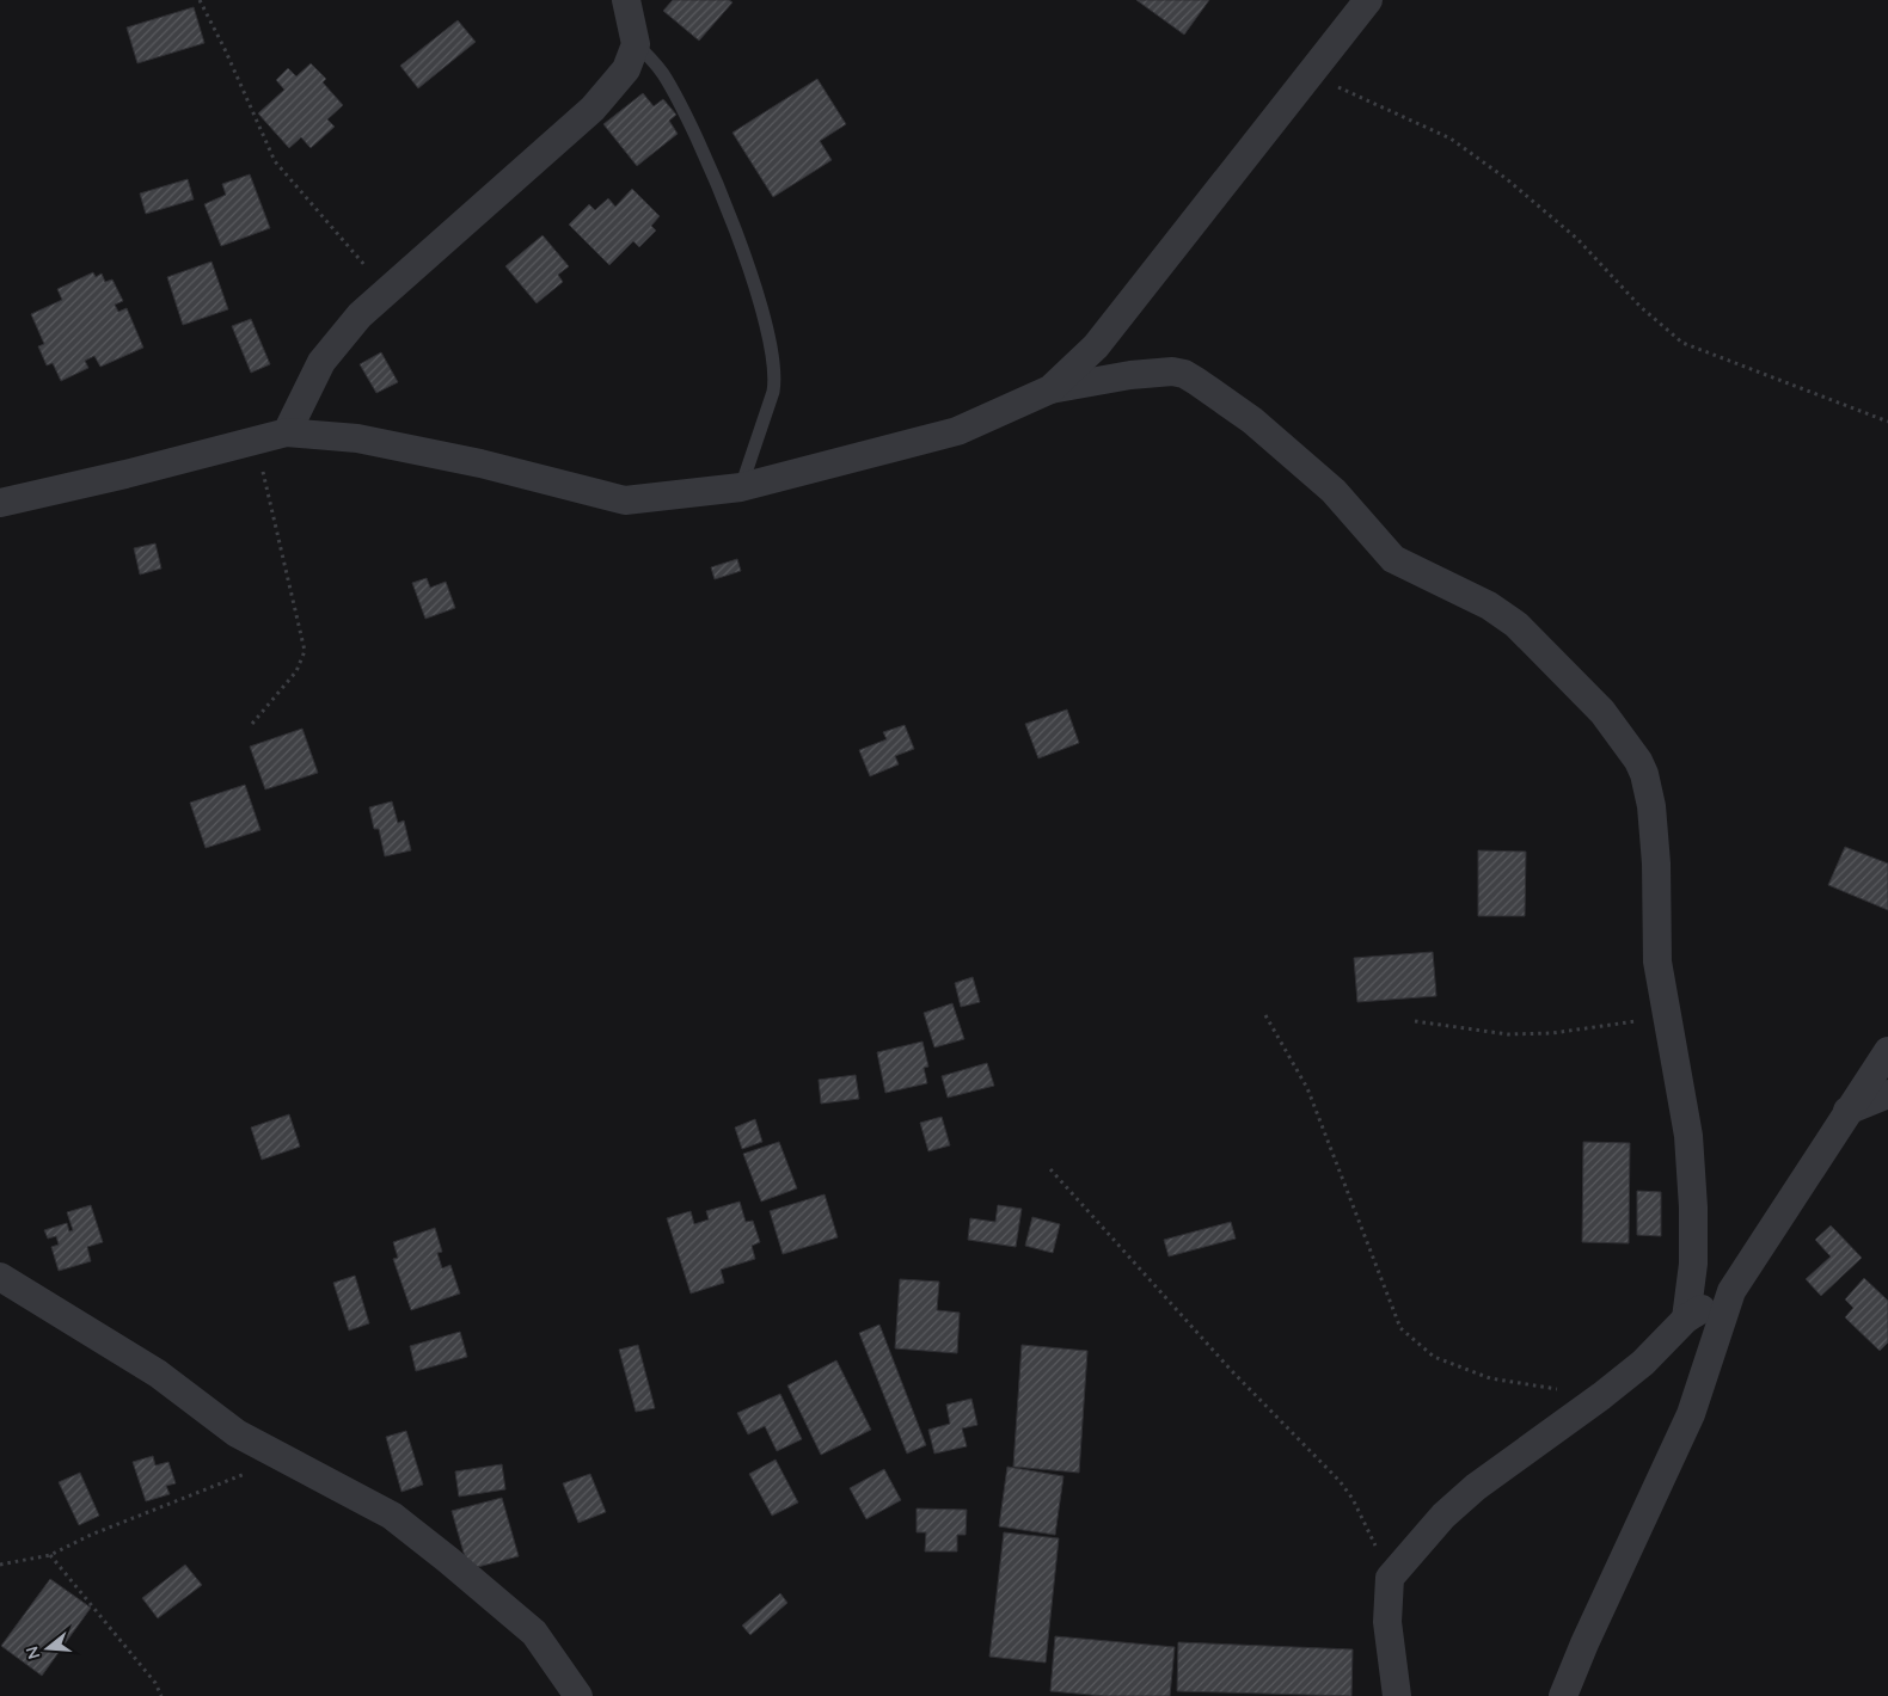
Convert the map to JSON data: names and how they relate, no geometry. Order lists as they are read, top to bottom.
{
  "north": "left"
}
